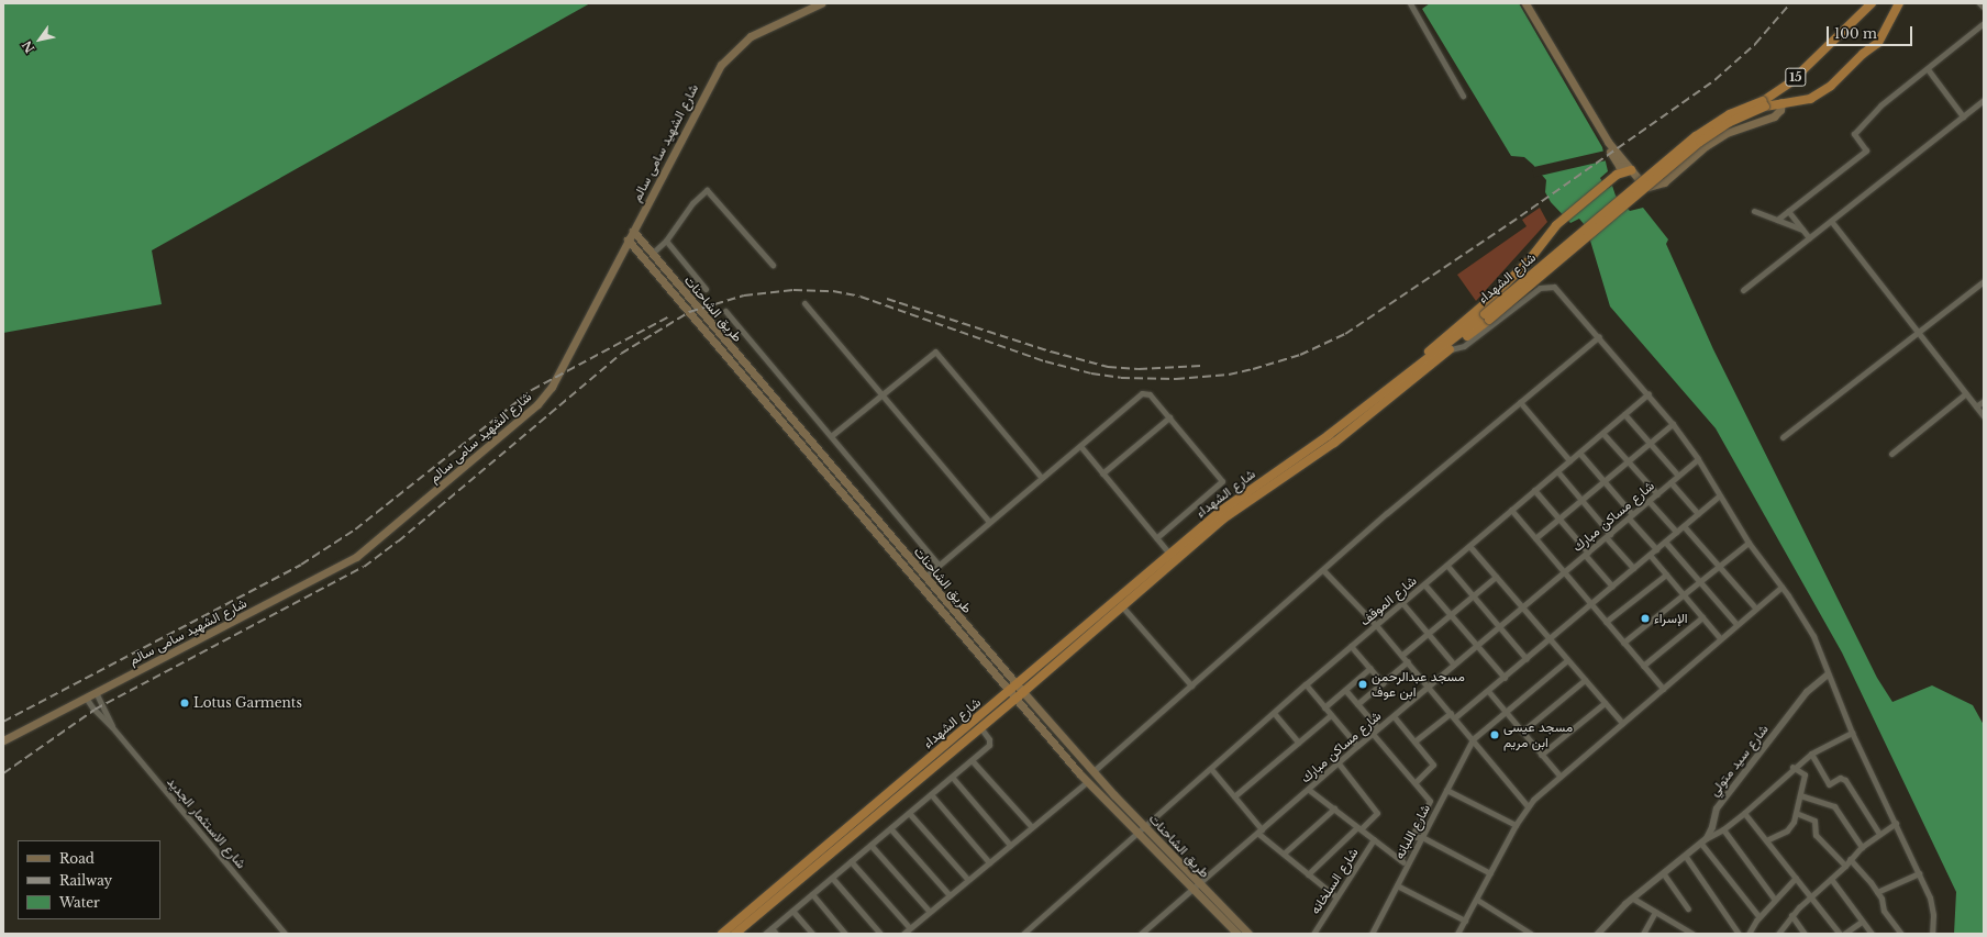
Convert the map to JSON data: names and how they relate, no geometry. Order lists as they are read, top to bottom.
{
  "streets": {
    "highway": ["15", "شارع الشهداء"],
    "main road": ["شارع الشهيد سامى سالم", "طريق الشاحنات"],
    "street": [
      "شارع مساكن مبارك",
      "شارع الموقف",
      "شارع سيد متولي",
      "شارع الاستثمار الجديد",
      "شارع اللبانه",
      "شارع السلخانه"
    ]
  },
  "crossings": [
    ["15", "شارع الشهداء"],
    ["شارع الشهيد سامى سالم", "طريق الشاحنات"],
    ["شارع الشهيد سامى سالم", "شارع الاستثمار الجديد"],
    ["شارع الشهداء", "طريق الشاحنات"],
    ["طريق الشاحنات", "شارع مساكن مبارك"],
    ["طريق الشاحنات", "شارع الموقف"]
  ],
  "places": [
    "الإسراء",
    "مسجد عبدالرحمن ابن عوف",
    "Lotus Garments",
    "مسجد عيسى ابن مريم"
  ],
  "legend": ["Road", "Railway", "Water"],
  "scale_bar": "100 m",
  "north": "bottom left"
}
